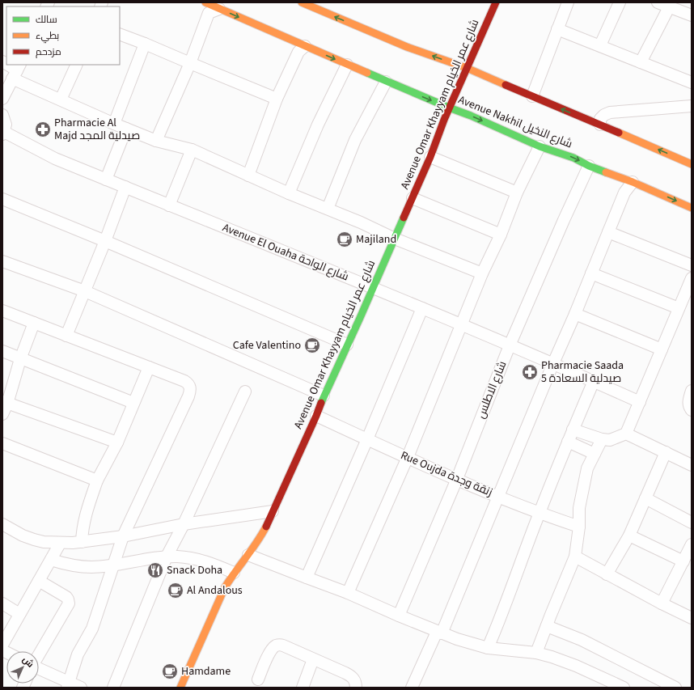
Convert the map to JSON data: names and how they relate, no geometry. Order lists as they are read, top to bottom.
{
  "streets": {
    "street": [
      "Avenue Omar Khayyam شارع عمر الخيام",
      "Avenue Nakhil شارع النخيل",
      "Avenue El Ouaha شارع الواحة",
      "شارع الاطلس",
      "Rue Oujda زنقة وجدة"
    ]
  },
  "crossings": [
    ["Avenue Omar Khayyam شارع عمر الخيام", "Avenue Nakhil شارع النخيل"],
    ["Avenue Omar Khayyam شارع عمر الخيام", "Avenue El Ouaha شارع الواحة"],
    ["Avenue Omar Khayyam شارع عمر الخيام", "Rue Oujda زنقة وجدة"],
    ["Avenue Nakhil شارع النخيل", "شارع الاطلس"],
    ["Avenue El Ouaha شارع الواحة", "شارع الاطلس"],
    ["شارع الاطلس", "Rue Oujda زنقة وجدة"]
  ],
  "places": {
    "pharmacy": ["Pharmacie Al Majd صيدلية المجد", "Pharmacie Saada 5 صيدلية السعادة"],
    "cafe": [
      "Majiland",
      "Cafe Valentino",
      "Al Andalous",
      "Hamdame"
    ],
    "restaurant": ["Snack Doha"]
  },
  "legend": ["سالك", "بطيء", "مزدحم"],
  "north": "top right"
}
